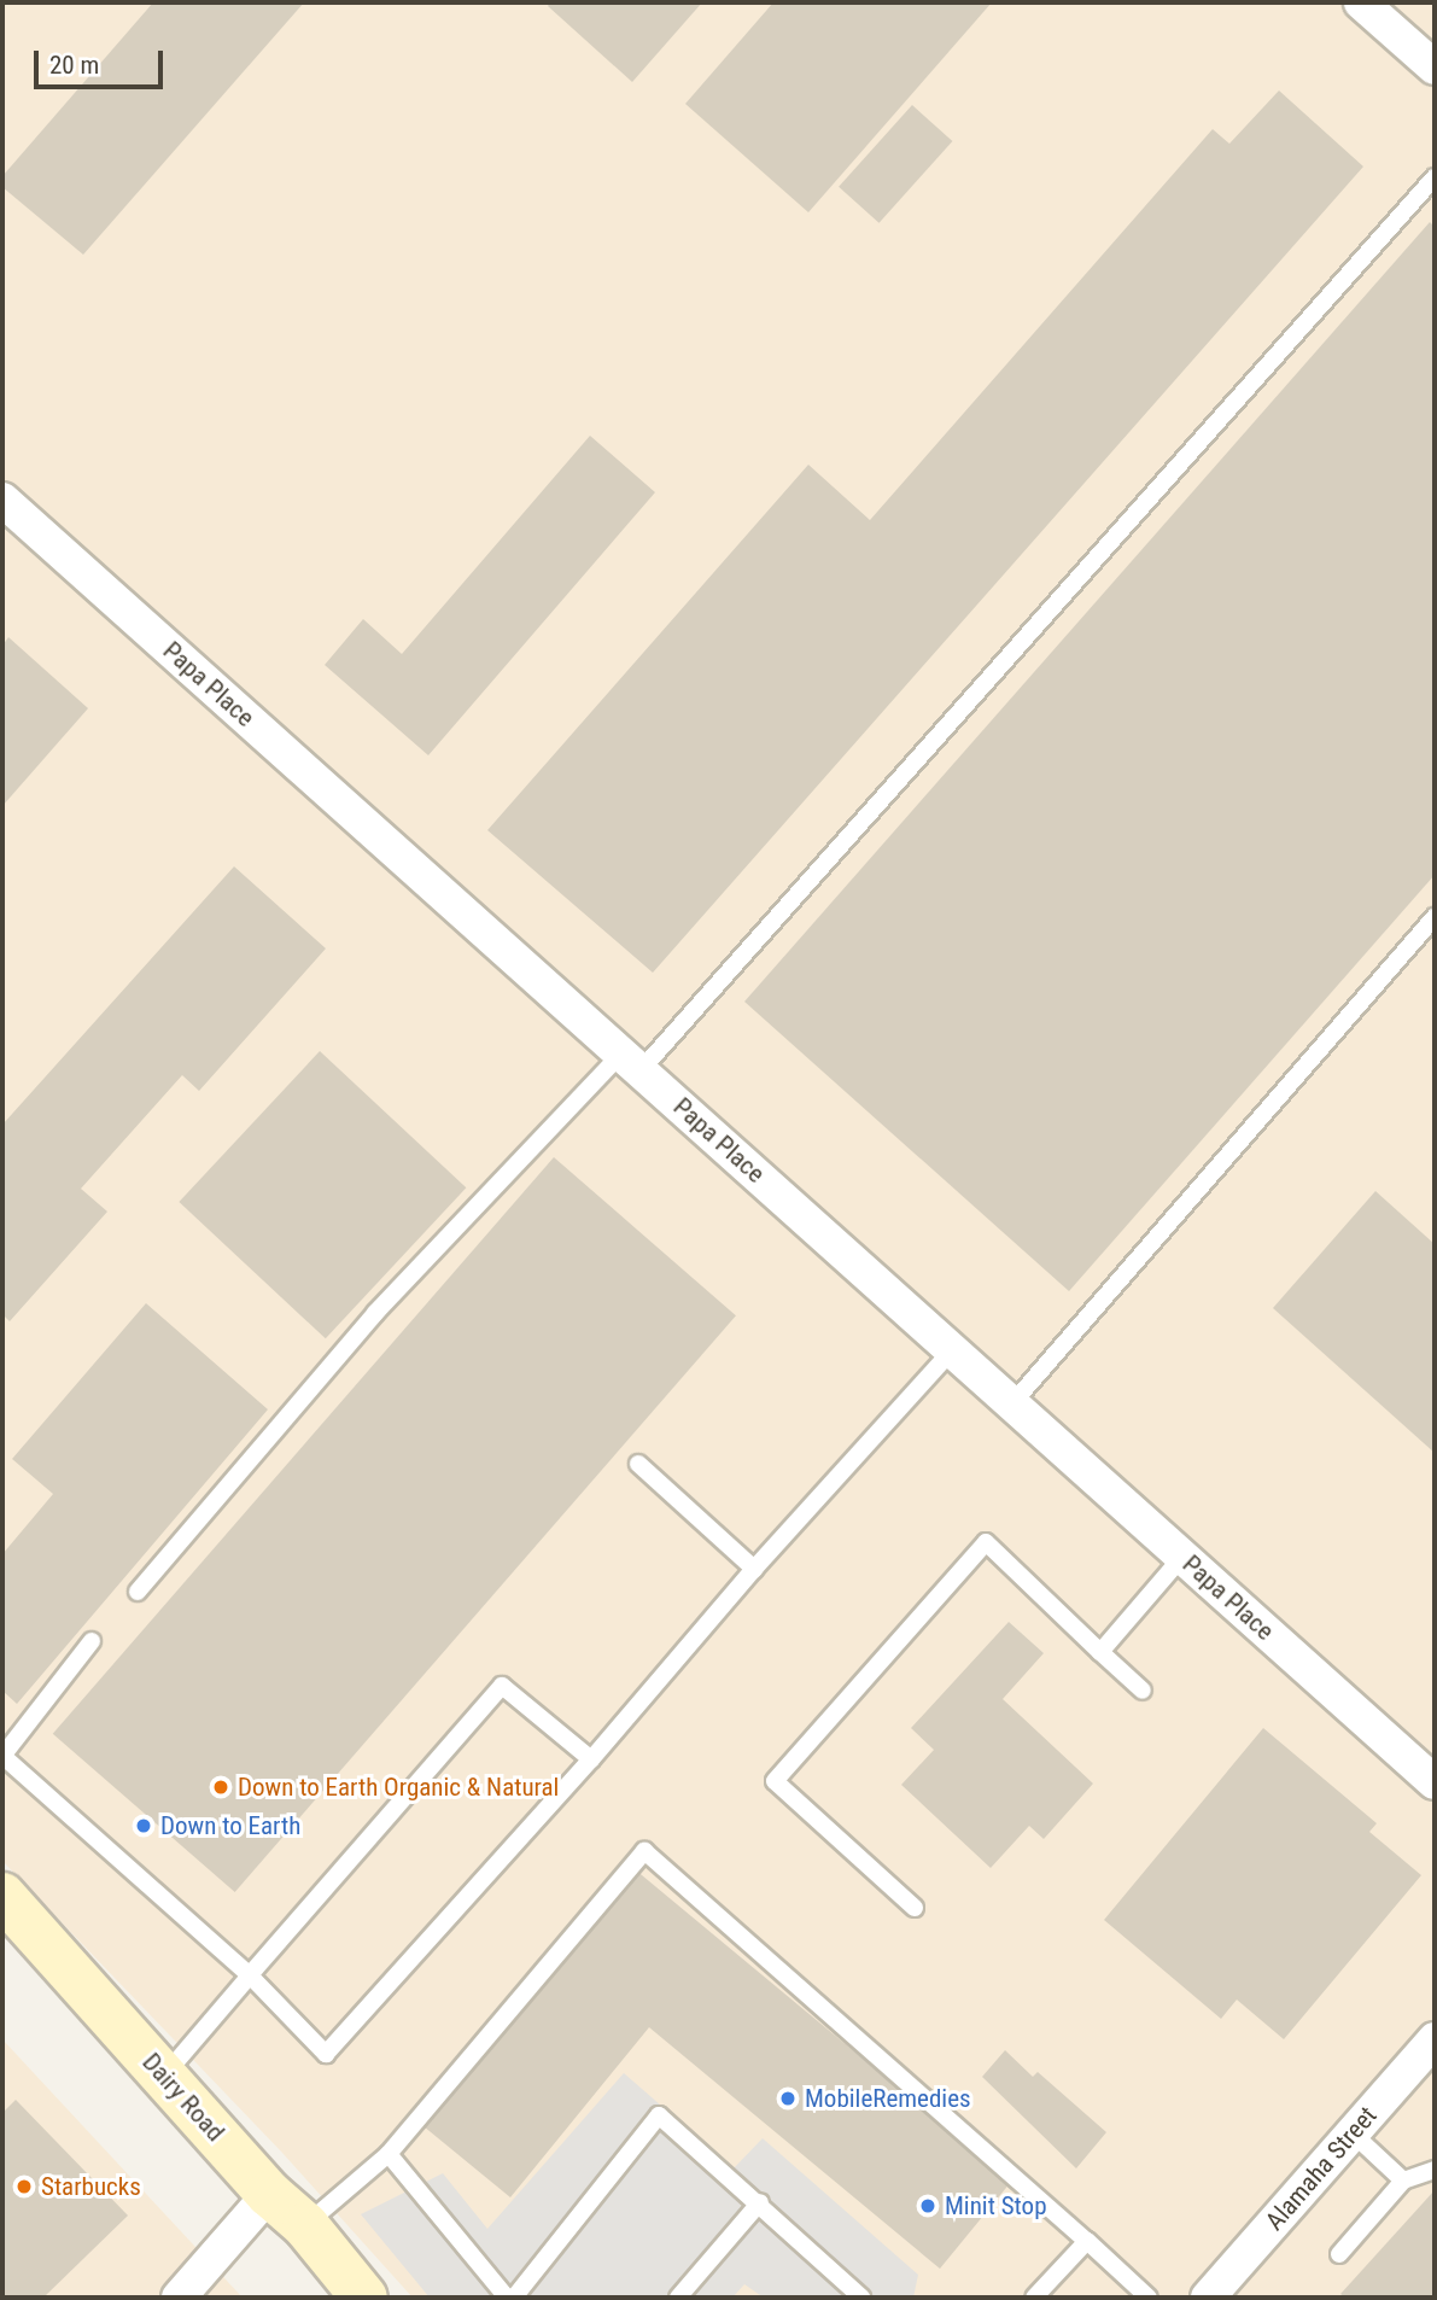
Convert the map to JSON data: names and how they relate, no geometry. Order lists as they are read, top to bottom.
{
  "streets": {
    "main road": ["Dairy Road"],
    "street": ["Papa Place", "Alamaha Street"]
  },
  "places": [
    "Down to Earth Organic & Natural",
    "Down to Earth",
    "MobileRemedies",
    "Starbucks",
    "Minit Stop"
  ],
  "scale_bar": "20 m"
}
